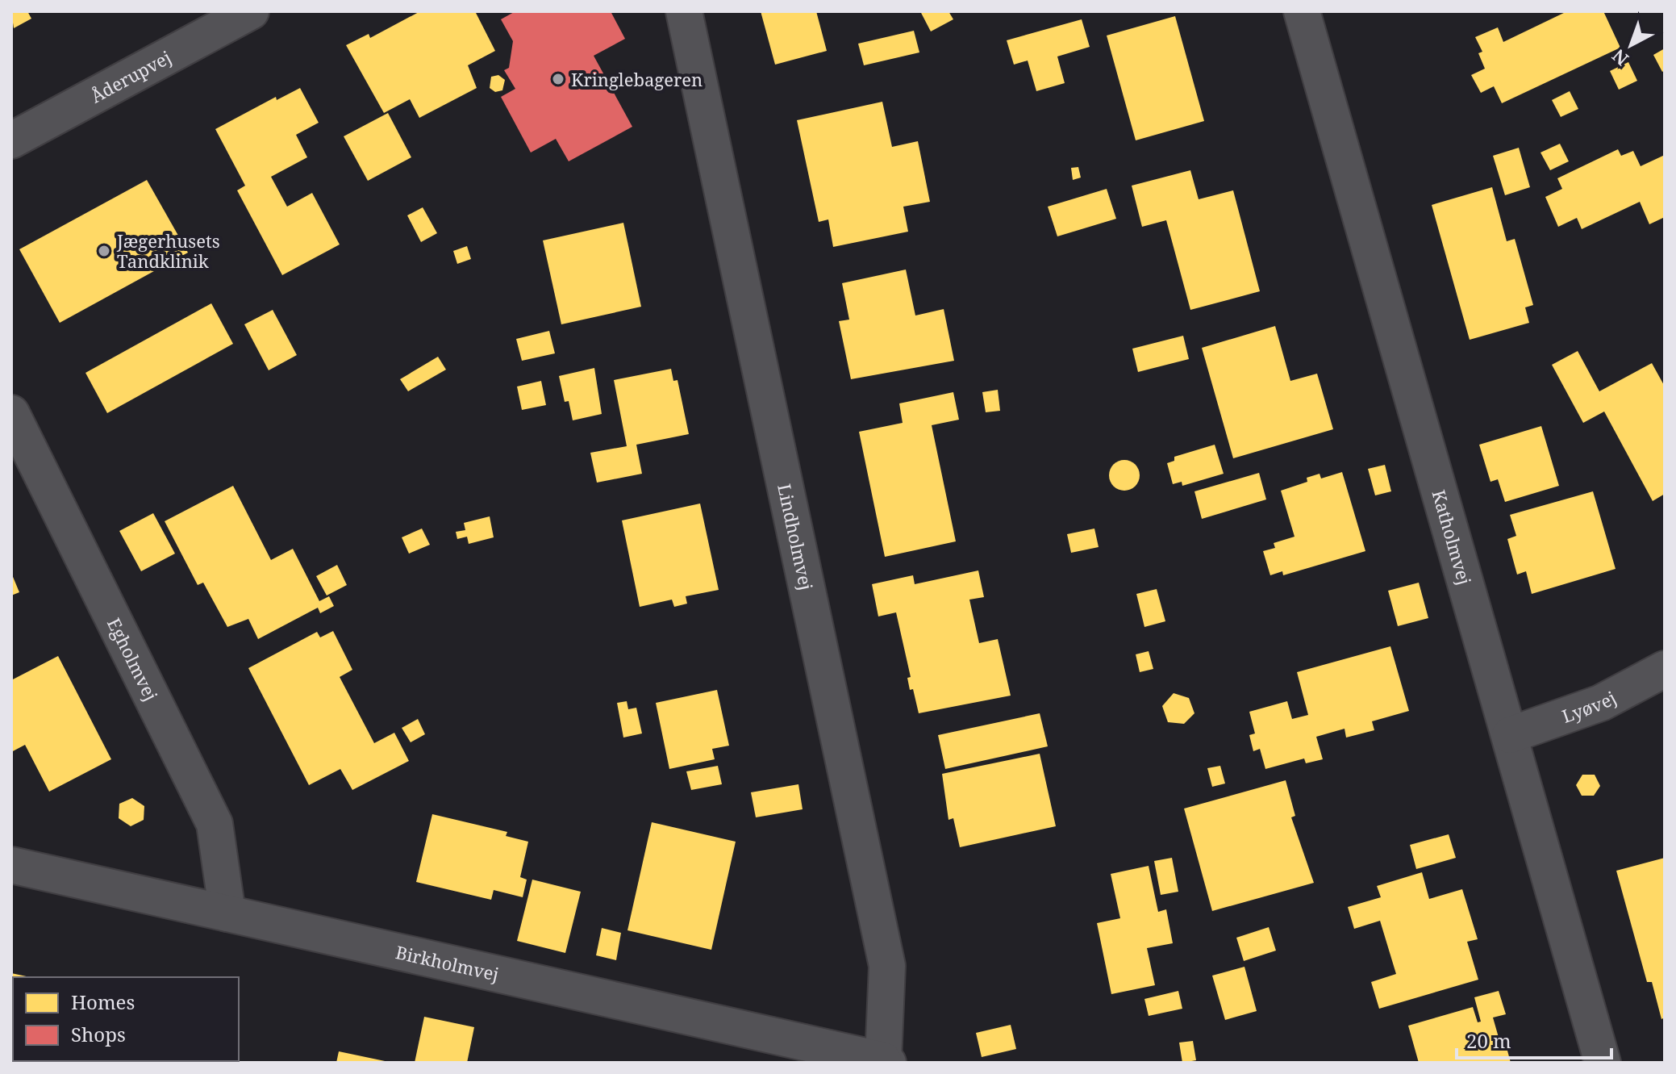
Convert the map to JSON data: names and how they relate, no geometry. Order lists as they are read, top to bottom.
{
  "streets": {
    "street": [
      "Åderupvej",
      "Katholmvej",
      "Lindholmvej",
      "Egholmvej",
      "Lyøvej",
      "Birkholmvej"
    ]
  },
  "crossings": [
    ["Katholmvej", "Lyøvej"],
    ["Lindholmvej", "Birkholmvej"],
    ["Egholmvej", "Birkholmvej"]
  ],
  "places": ["Kringlebageren", "Jægerhusets Tandklinik"],
  "legend": ["Homes", "Shops"],
  "scale_bar": "20 m",
  "north": "bottom left"
}
